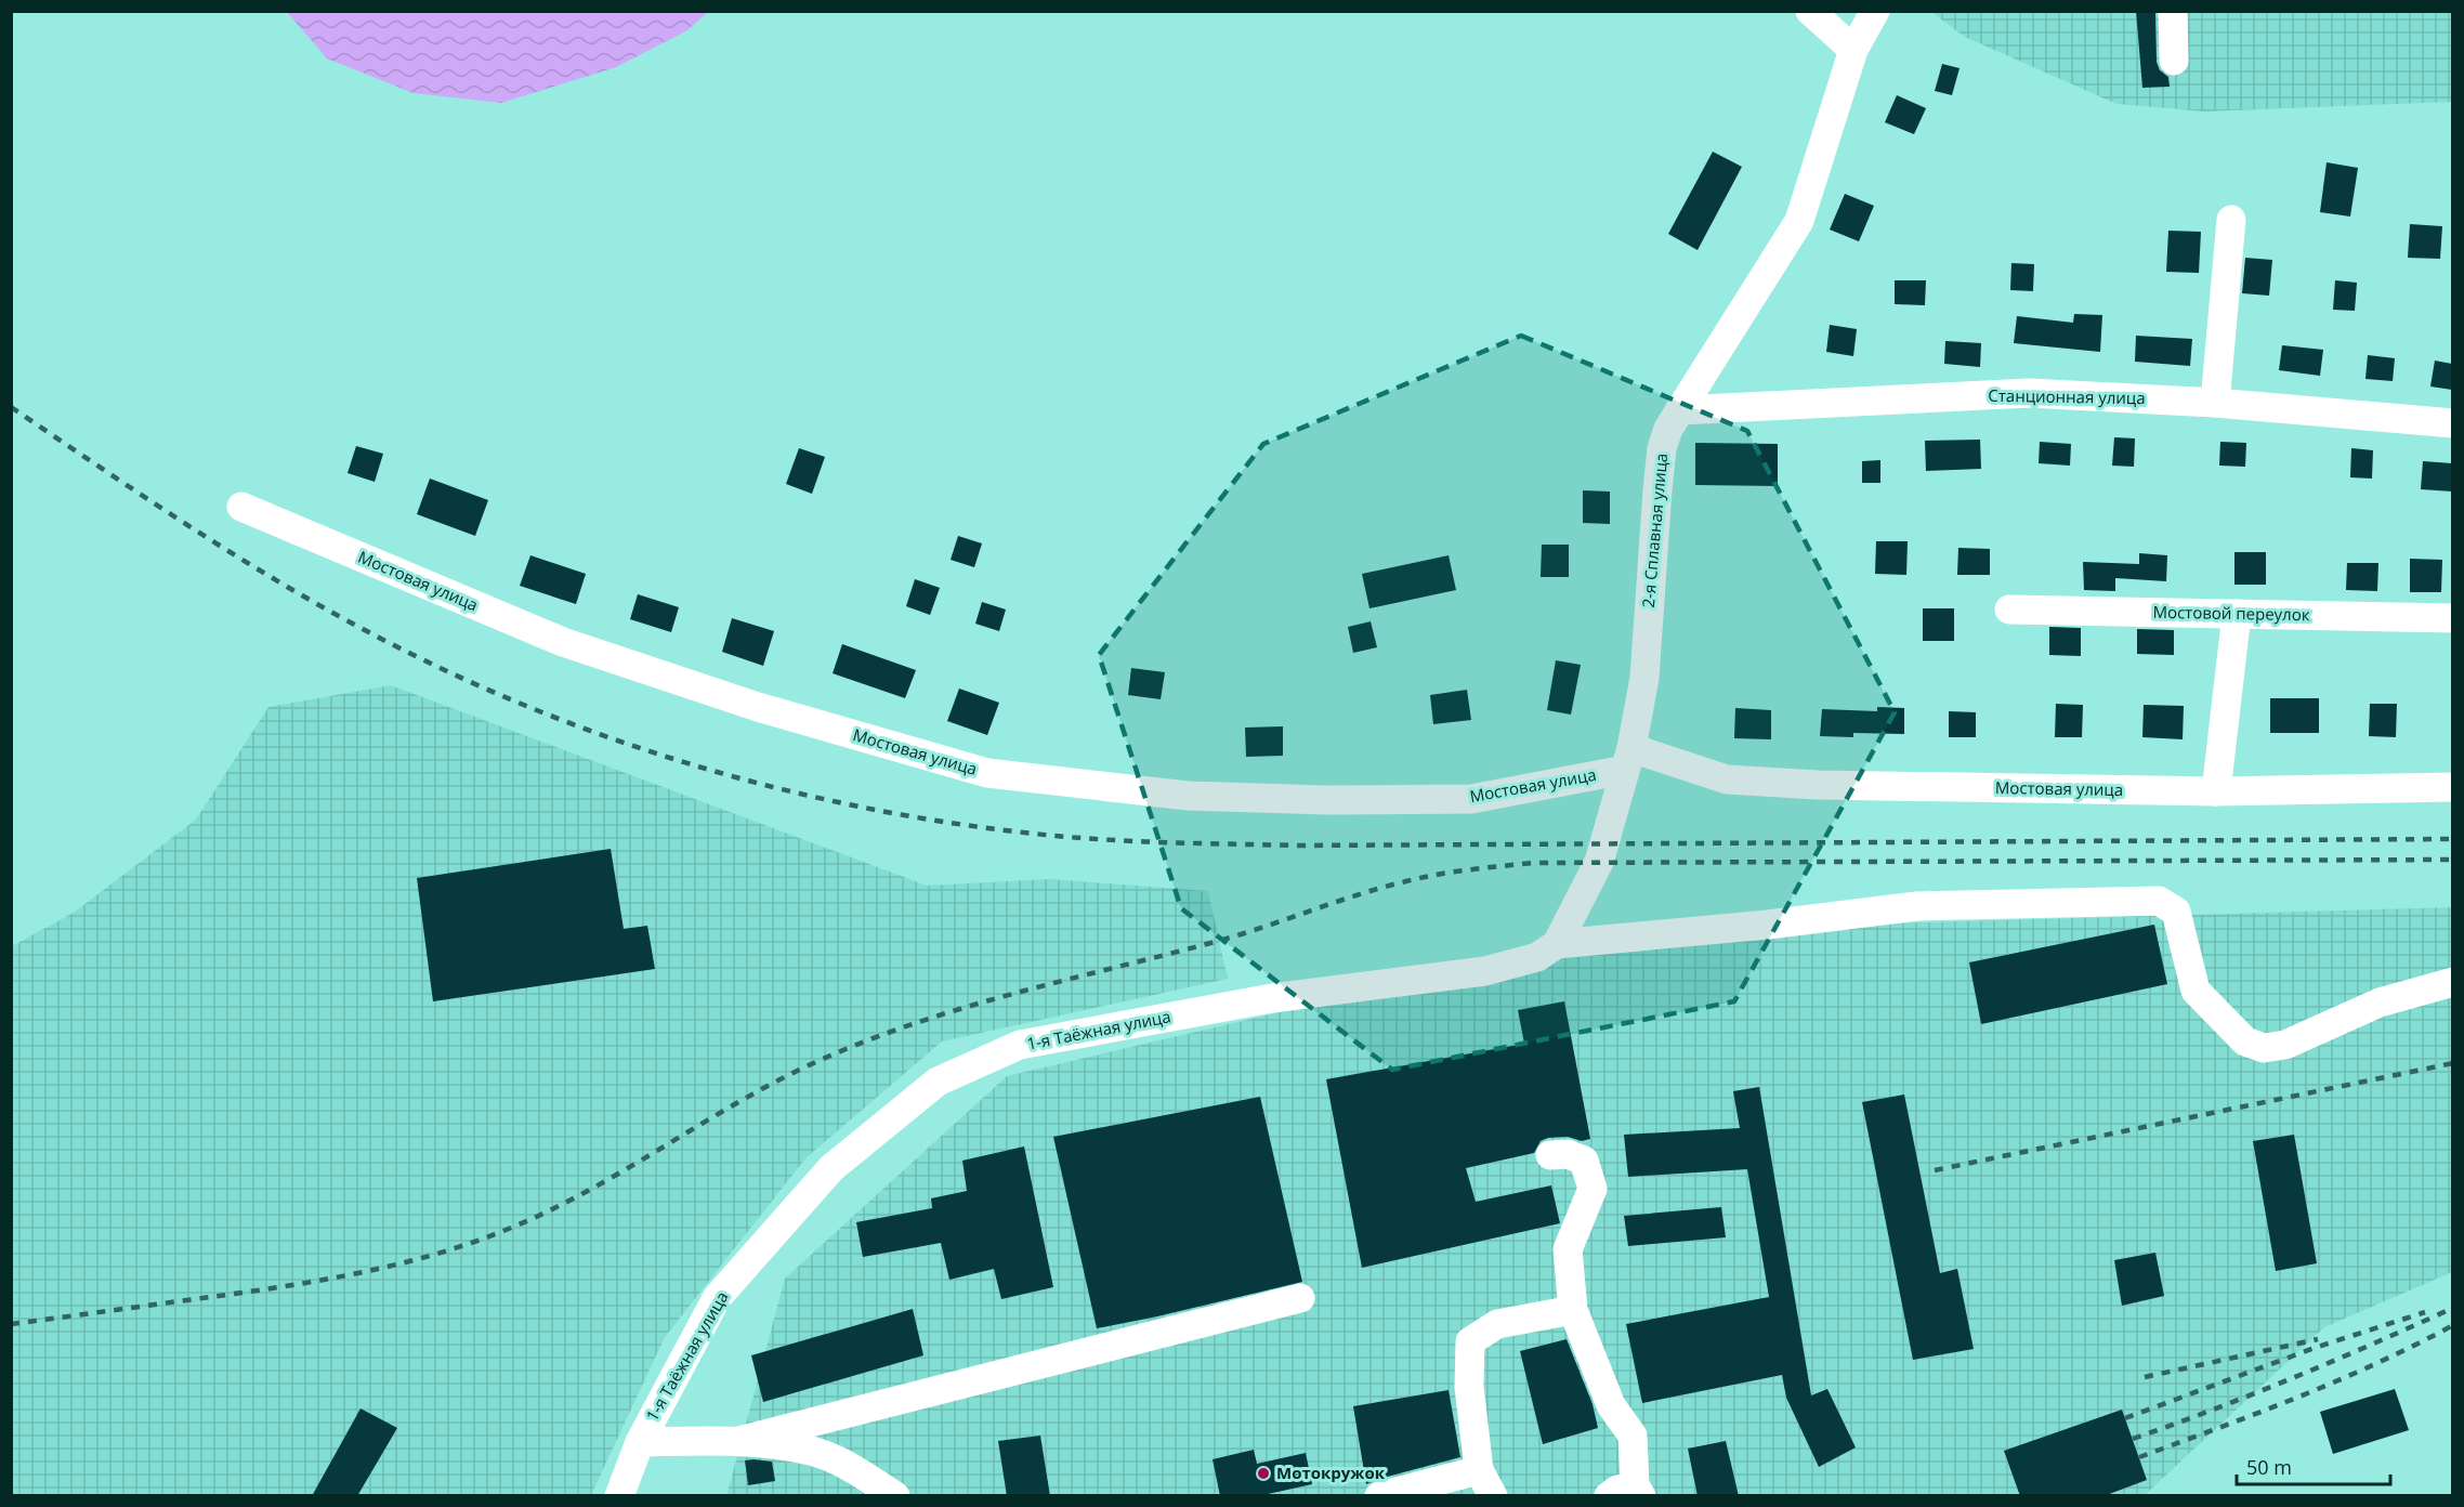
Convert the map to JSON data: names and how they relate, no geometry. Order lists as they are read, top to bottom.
{
  "streets": {
    "street": [
      "Станционная улица",
      "2-я Сплавная улица",
      "Мостовая улица",
      "Мостовой переулок",
      "1-я Таёжная улица"
    ]
  },
  "crossings": [
    ["Станционная улица", "2-я Сплавная улица"],
    ["2-я Сплавная улица", "Мостовая улица"],
    ["2-я Сплавная улица", "1-я Таёжная улица"]
  ],
  "places": ["Мотокружок"],
  "scale_bar": "50 m"
}
